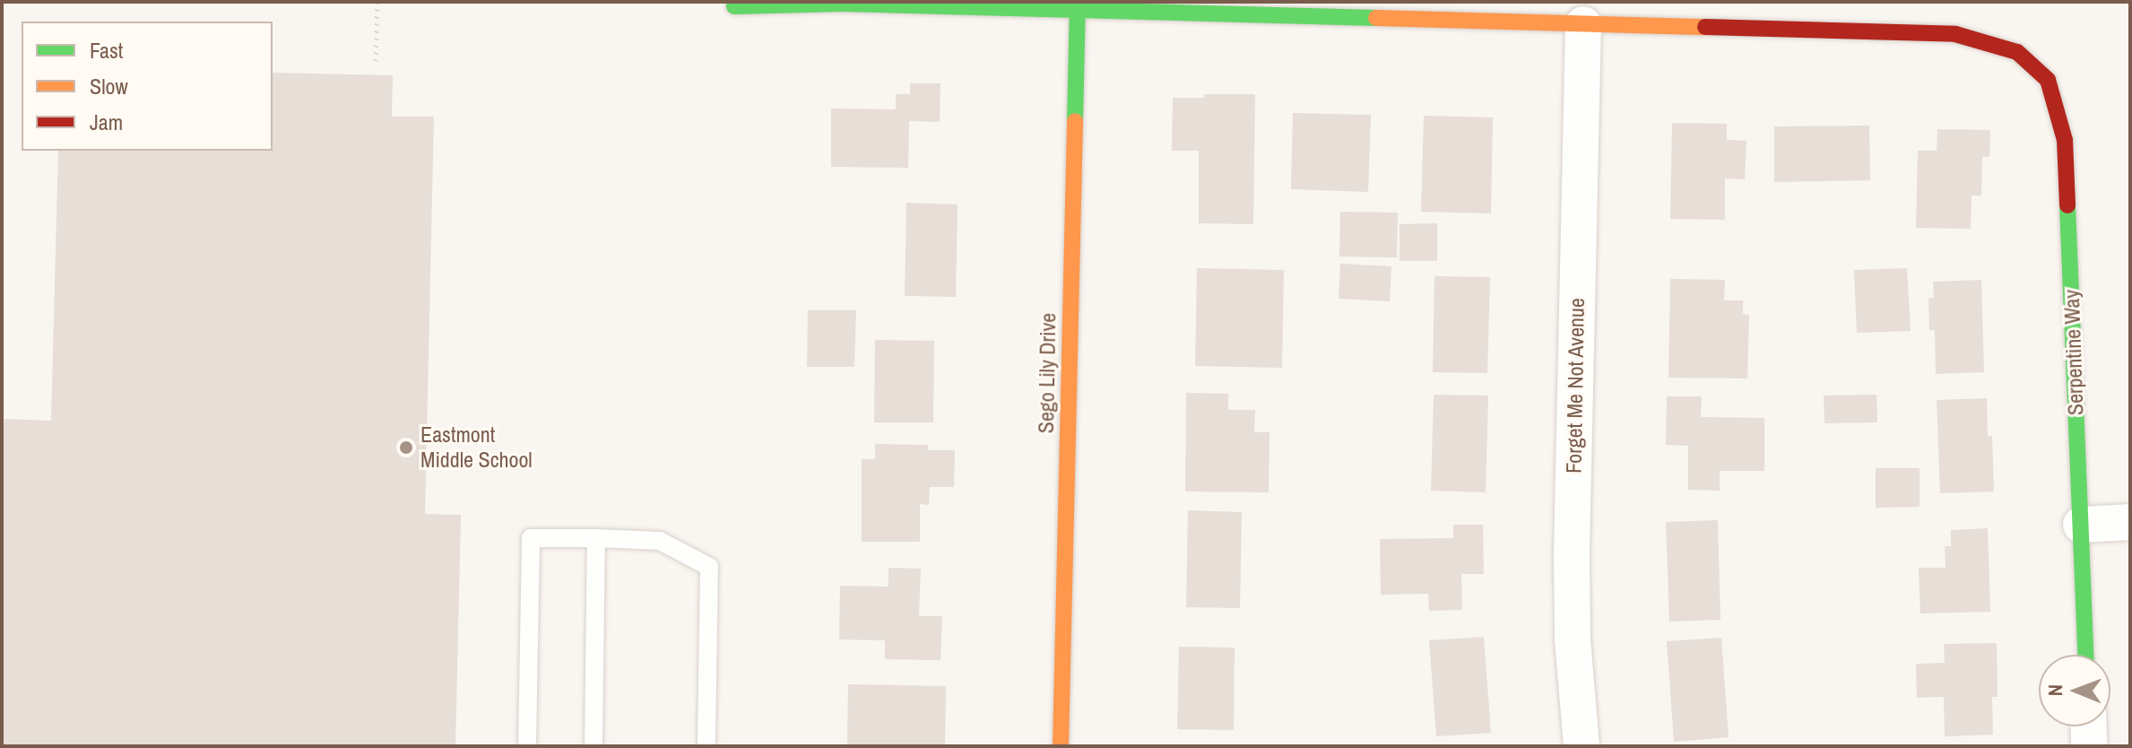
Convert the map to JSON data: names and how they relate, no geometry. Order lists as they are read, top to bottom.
{
  "streets": {
    "street": ["Serpentine Way", "Sego Lily Drive", "Forget Me Not Avenue"]
  },
  "crossings": [
    ["Serpentine Way", "Forget Me Not Avenue"]
  ],
  "places": ["Eastmont Middle School"],
  "legend": ["Fast", "Slow", "Jam"],
  "north": "left"
}
